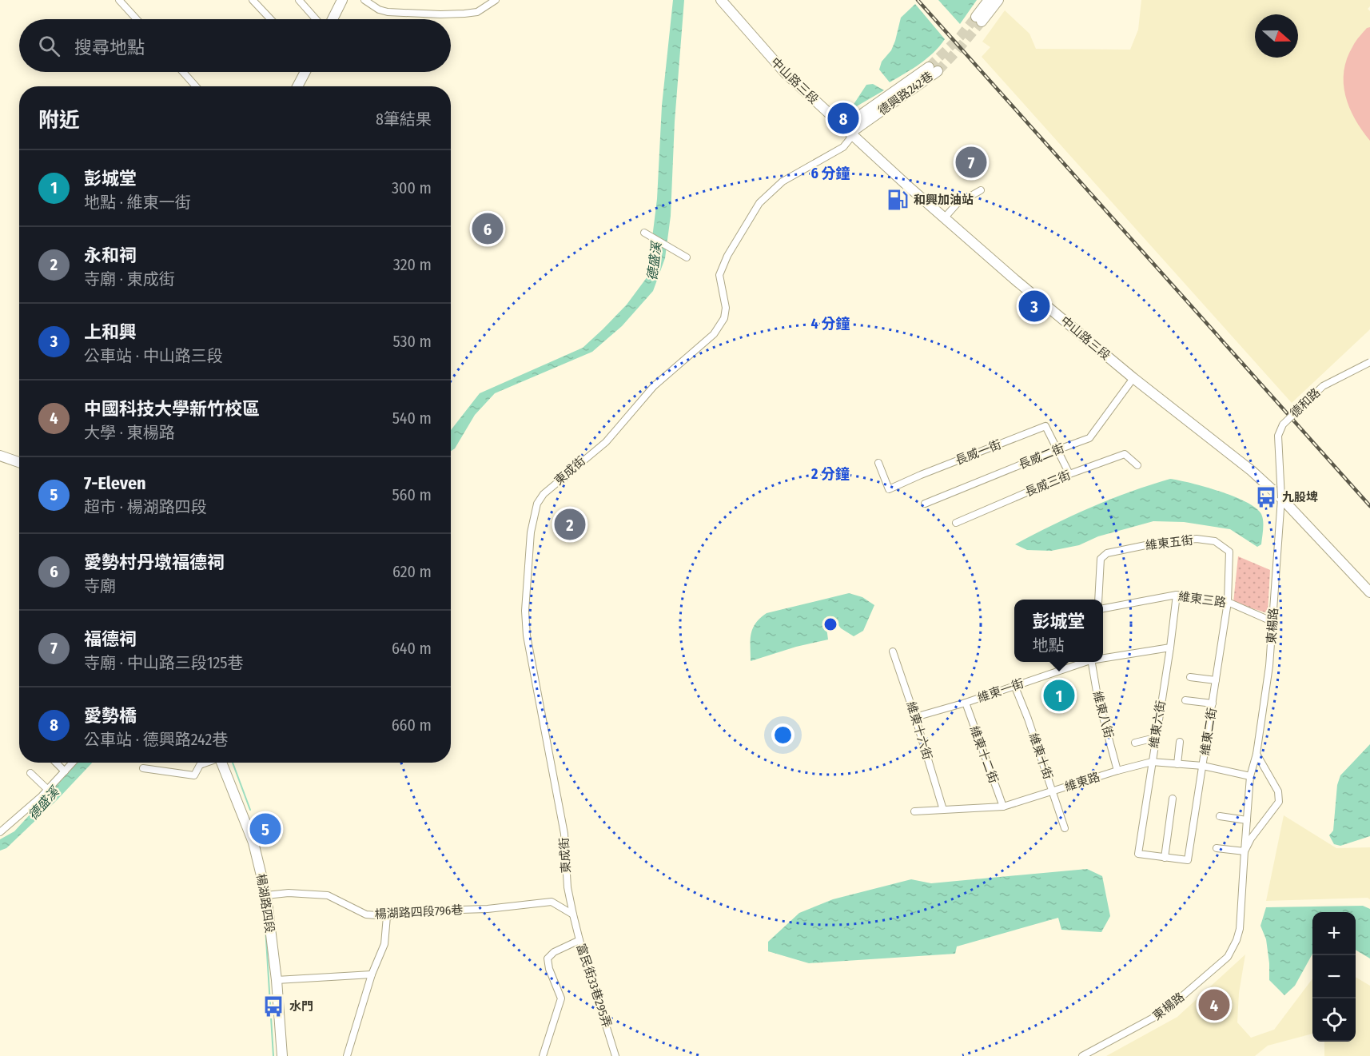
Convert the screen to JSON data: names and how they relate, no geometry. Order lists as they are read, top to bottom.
{
  "streets": {
    "street": [
      "中山路三段",
      "德興路242巷",
      "德和路",
      "長威一街",
      "長威二街",
      "東成街",
      "長威三街",
      "維東五街",
      "維東三路",
      "東楊路",
      "維東一街",
      "維東八街",
      "維東六街",
      "維東十六街",
      "維東二街",
      "維東十二街",
      "維東十街",
      "維東路",
      "楊湖路四段",
      "楊湖路四段796巷",
      "富民街33巷295弄"
    ]
  },
  "crossings": [
    ["中山路三段", "德興路242巷"],
    ["中山路三段", "德和路"],
    ["中山路三段", "長威二街"],
    ["中山路三段", "東成街"],
    ["中山路三段", "東楊路"],
    ["德興路242巷", "東成街"],
    ["德和路", "東楊路"],
    ["長威一街", "長威二街"],
    ["長威一街", "長威三街"],
    ["東成街", "楊湖路四段796巷"],
    ["東成街", "富民街33巷295弄"],
    ["維東五街", "維東二街"],
    ["維東三路", "東楊路"],
    ["維東三路", "維東六街"],
    ["維東三路", "維東二街"],
    ["東楊路", "維東路"],
    ["維東一街", "維東六街"],
    ["維東一街", "維東十六街"],
    ["維東一街", "維東十二街"],
    ["維東一街", "維東十街"],
    ["維東八街", "維東路"],
    ["維東六街", "維東二街"],
    ["維東六街", "維東路"],
    ["維東十六街", "維東路"],
    ["維東二街", "維東路"],
    ["維東十二街", "維東路"],
    ["維東十街", "維東路"],
    ["楊湖路四段", "楊湖路四段796巷"],
    ["楊湖路四段796巷", "富民街33巷295弄"]
  ],
  "water": ["德盛溪"],
  "places": {
    "fuel station": ["和興加油站"],
    "bus stop": ["九股埤", "水門"]
  },
  "north": "right",
  "page": {
    "search": "搜尋地點",
    "heading": ["附近", "8筆結果"],
    "pins": [
      "8",
      "7",
      "6",
      "3",
      "2",
      "1",
      "5",
      "4"
    ],
    "list": [
      {
        "mark": "1",
        "name": "彭城堂",
        "note": "地點 · 維東一街",
        "value": "300 m"
      },
      {
        "mark": "2",
        "name": "永和祠",
        "note": "寺廟 · 東成街",
        "value": "320 m"
      },
      {
        "mark": "3",
        "name": "上和興",
        "note": "公車站 · 中山路三段",
        "value": "530 m"
      },
      {
        "mark": "4",
        "name": "中國科技大學新竹校區",
        "note": "大學 · 東楊路",
        "value": "540 m"
      },
      {
        "mark": "5",
        "name": "7-Eleven",
        "note": "超市 · 楊湖路四段",
        "value": "560 m"
      },
      {
        "mark": "6",
        "name": "愛勢村丹墩福德祠",
        "note": "寺廟",
        "value": "620 m"
      },
      {
        "mark": "7",
        "name": "福德祠",
        "note": "寺廟 · 中山路三段125巷",
        "value": "640 m"
      },
      {
        "mark": "8",
        "name": "愛勢橋",
        "note": "公車站 · 德興路242巷",
        "value": "660 m"
      }
    ],
    "popup": ["彭城堂", "地點"],
    "map_buttons": ["+", "−"]
  },
  "rings": ["6 分鐘", "4 分鐘", "2 分鐘"]
}
